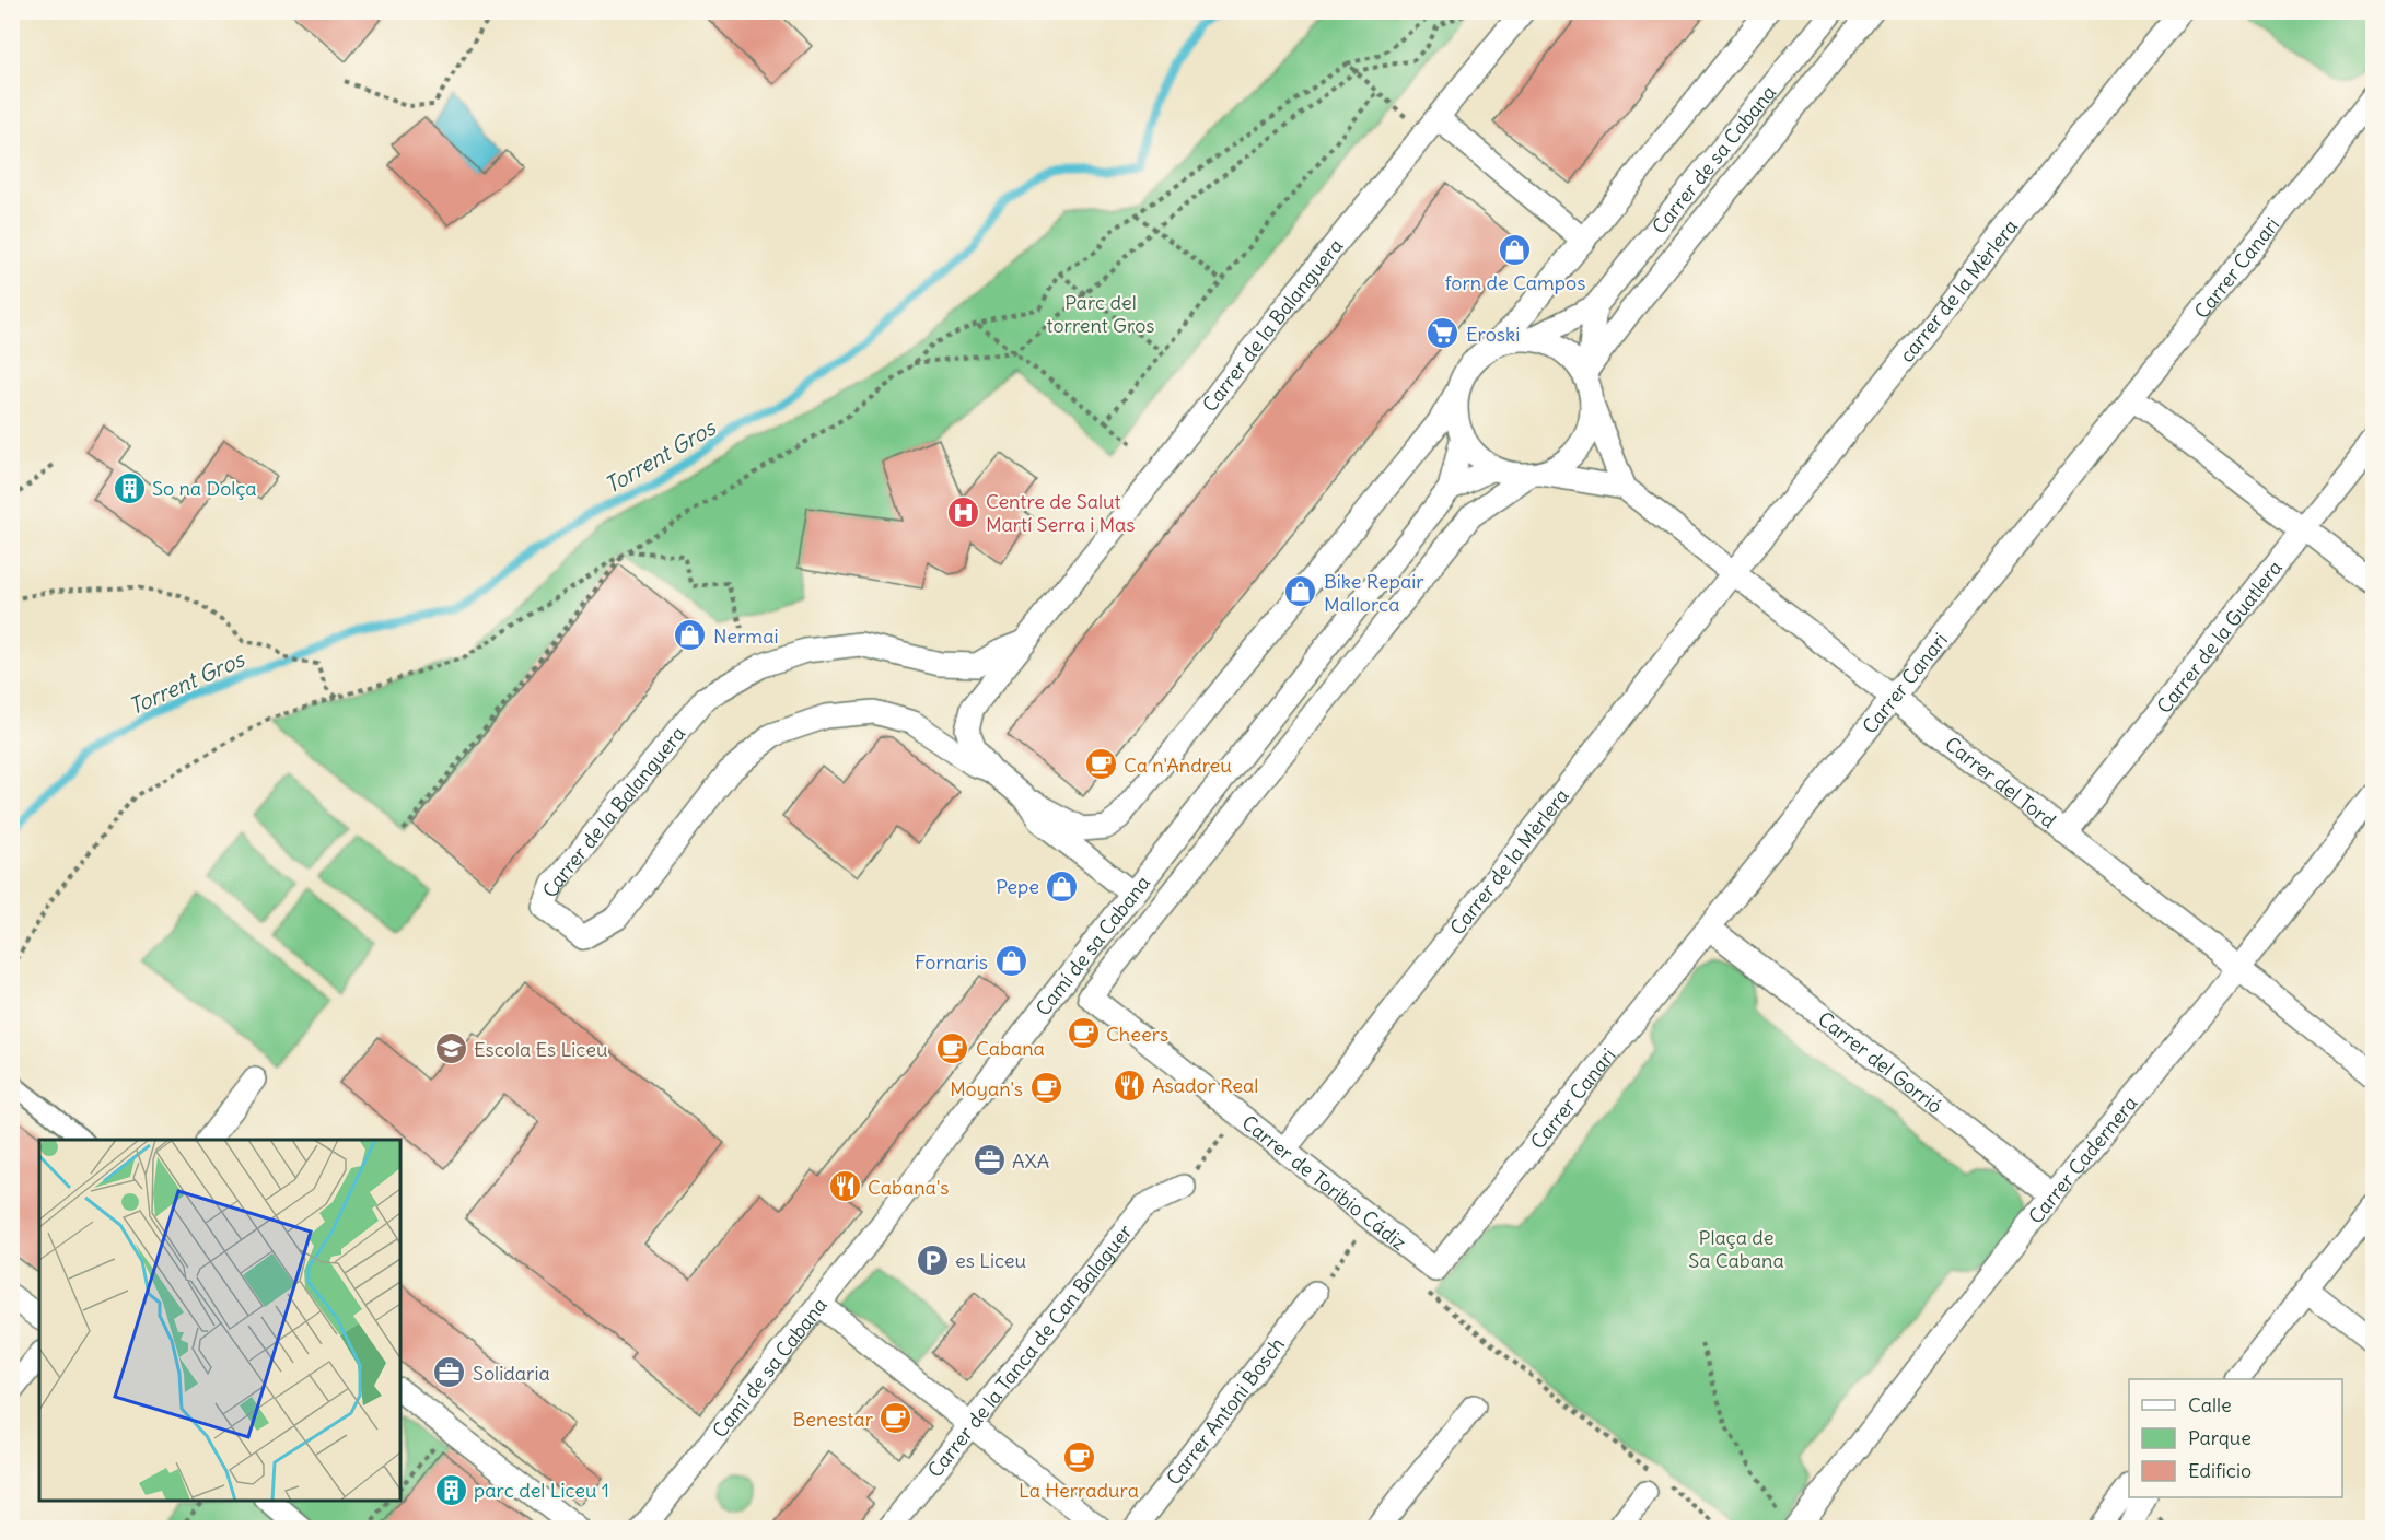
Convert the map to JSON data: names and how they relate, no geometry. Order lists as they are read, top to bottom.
{
  "streets": {
    "street": [
      "Carrer de sa Cabana",
      "Carrer Canari",
      "carrer de la Mèrlera",
      "Carrer de la Balanguera",
      "Carrer de la Guatlera",
      "Carrer del Tord",
      "Carrer de la Mèrlera",
      "Camí de sa Cabana",
      "Carrer del Gorrió",
      "Carrer Cadernera",
      "Carrer de Toribio Cádiz",
      "Carrer de la Tanca de Can Balaguer",
      "Carrer Antoni Bosch"
    ]
  },
  "crossings": [
    ["Carrer de sa Cabana", "Carrer del Tord"],
    ["Carrer de sa Cabana", "Carrer de Toribio Cádiz"],
    ["Carrer Canari", "Carrer del Tord"],
    ["Carrer Canari", "Carrer del Gorrió"],
    ["Carrer Canari", "Carrer de Toribio Cádiz"],
    ["carrer de la Mèrlera", "Carrer del Tord"],
    ["carrer de la Mèrlera", "Carrer de la Mèrlera"],
    ["Carrer de la Guatlera", "Carrer del Tord"],
    ["Carrer del Tord", "Carrer de la Mèrlera"],
    ["Carrer del Tord", "Carrer Cadernera"],
    ["Carrer del Tord", "Carrer de Toribio Cádiz"],
    ["Carrer de la Mèrlera", "Carrer de Toribio Cádiz"],
    ["Carrer del Gorrió", "Carrer Cadernera"]
  ],
  "water": ["Torrent Gros"],
  "parks": ["Parc del torrent Gros", "Plaça de Sa Cabana"],
  "places": {
    "shop": [
      "forn de Campos",
      "Bike Repair Mallorca",
      "Nermai",
      "Pepe",
      "Fornaris"
    ],
    "supermarket": ["Eroski"],
    "building": ["So na Dolça", "parc del Liceu 1"],
    "hospital": ["Centre de Salut Martí Serra i Mas"],
    "cafe": [
      "Ca n'Andreu",
      "Cheers",
      "Cabana",
      "Moyan's",
      "Benestar",
      "La Herradura"
    ],
    "school or university": ["Escola Es Liceu"],
    "restaurant": ["Asador Real", "Cabana's"],
    "office": ["AXA", "Solidaria"],
    "parking": ["es Liceu"]
  },
  "legend": ["Calle", "Parque", "Edificio"]
}
